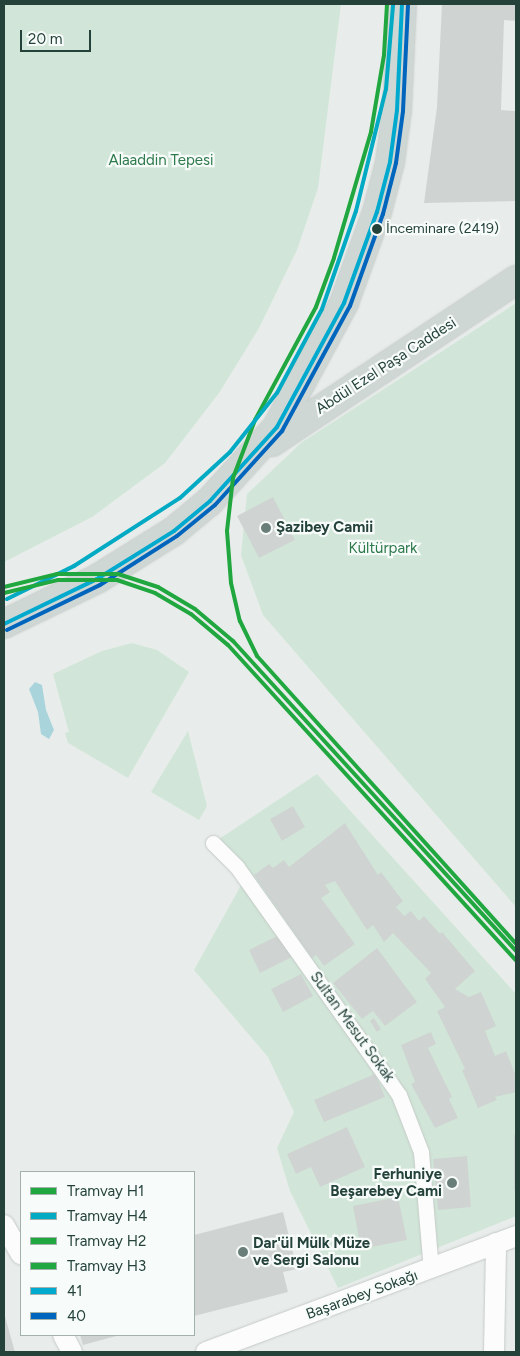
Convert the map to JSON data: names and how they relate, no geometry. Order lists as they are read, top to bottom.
{
  "streets": {
    "main road": ["Abdül Ezel Paşa Caddesi"],
    "street": ["Sultan Mesut Sokak", "Başarabey Sokağı"]
  },
  "crossings": [
    ["Sultan Mesut Sokak", "Başarabey Sokağı"]
  ],
  "parks": ["Alaaddin Tepesi", "Kültürpark"],
  "places": [
    "İnceminare (2419)",
    "Şazibey Camii",
    "Ferhuniye Beşarebey Cami",
    "Dar'ül Mülk Müze ve Sergi Salonu"
  ],
  "lines": [
    "tram line H1",
    "transit line 41",
    "transit line 40",
    "tram line H4",
    "tram line H3",
    "tram line H2"
  ],
  "legend": [
    "Tramvay H1",
    "Tramvay H4",
    "Tramvay H2",
    "Tramvay H3",
    "41",
    "40"
  ],
  "scale_bar": "20 m"
}
